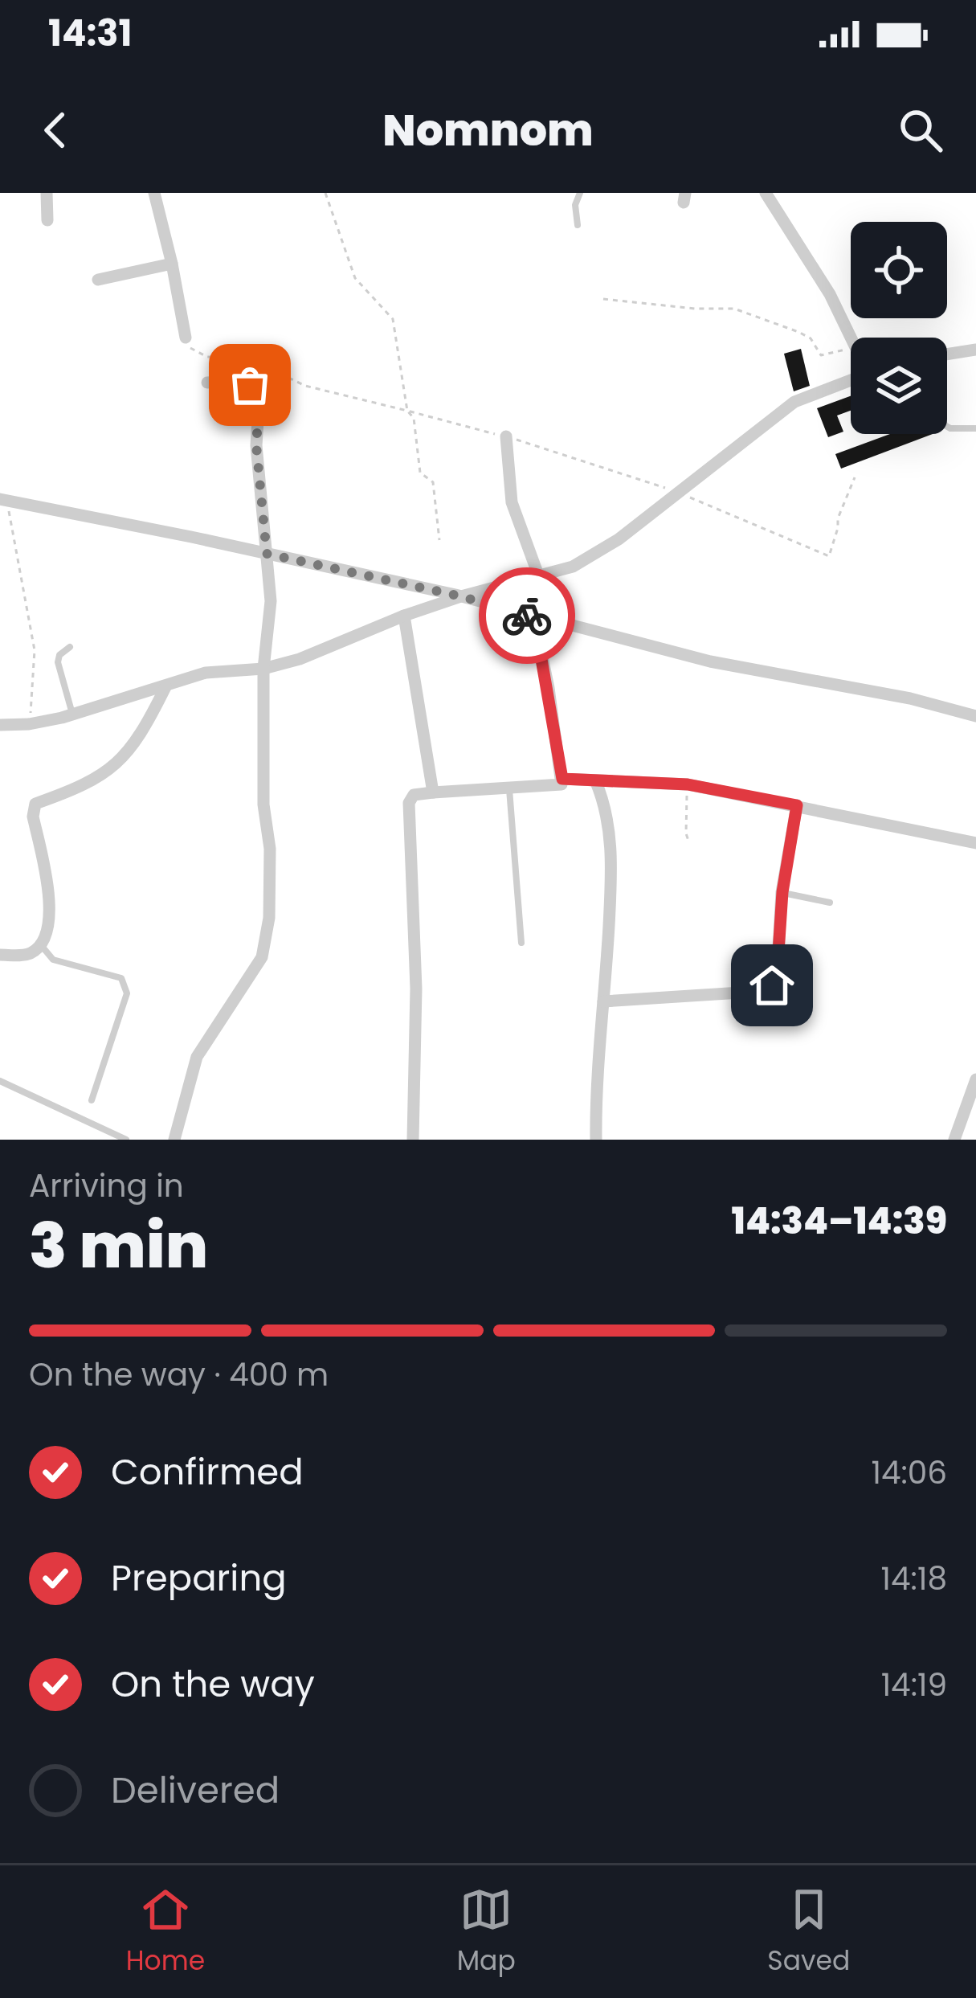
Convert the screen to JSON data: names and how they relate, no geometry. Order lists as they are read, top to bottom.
{
  "page": {
    "status": "14:31",
    "header": "Nomnom",
    "heading": ["3 min", "Arriving in", "14:34–14:39"],
    "bar": "On the way · 400 m",
    "list": [
      ["Confirmed", "14:06"],
      ["Preparing", "14:18"],
      ["On the way", "14:19"],
      "Delivered"
    ],
    "tabs": ["Home", "Map", "Saved"]
  }
}
